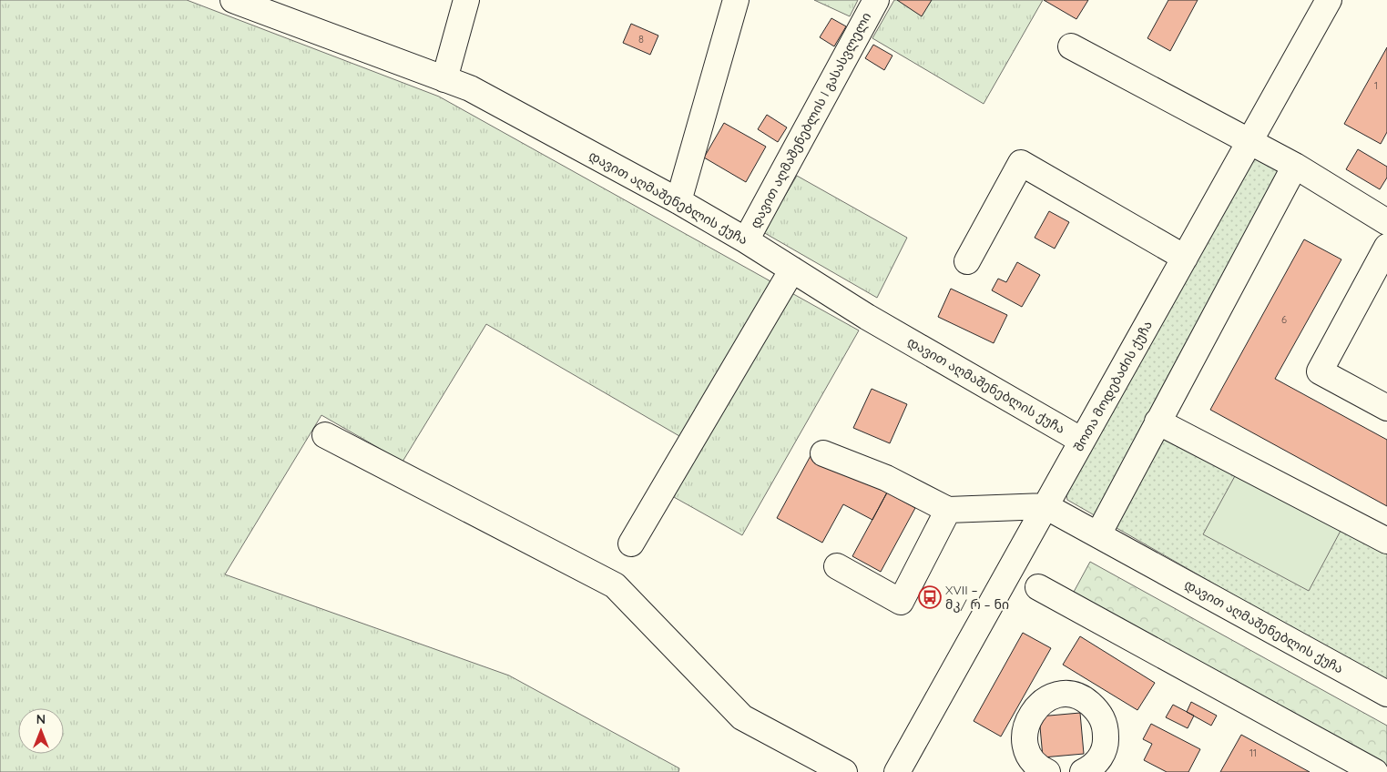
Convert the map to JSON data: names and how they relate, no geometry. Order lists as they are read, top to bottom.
{
  "streets": {
    "street": ["დავით აღმაშენებლის I გასასვლელი", "დავით აღმაშენებლის ქუჩა", "შოთა მოდებაძის ქუჩა"]
  },
  "crossings": [
    ["დავით აღმაშენებლის I გასასვლელი", "დავით აღმაშენებლის ქუჩა"],
    ["დავით აღმაშენებლის ქუჩა", "შოთა მოდებაძის ქუჩა"]
  ],
  "places": {
    "bus stop": ["XVII – მკ/ რ – ნი"]
  },
  "house_numbers": [
    "8",
    "1",
    "6",
    "11"
  ],
  "north": "top"
}
